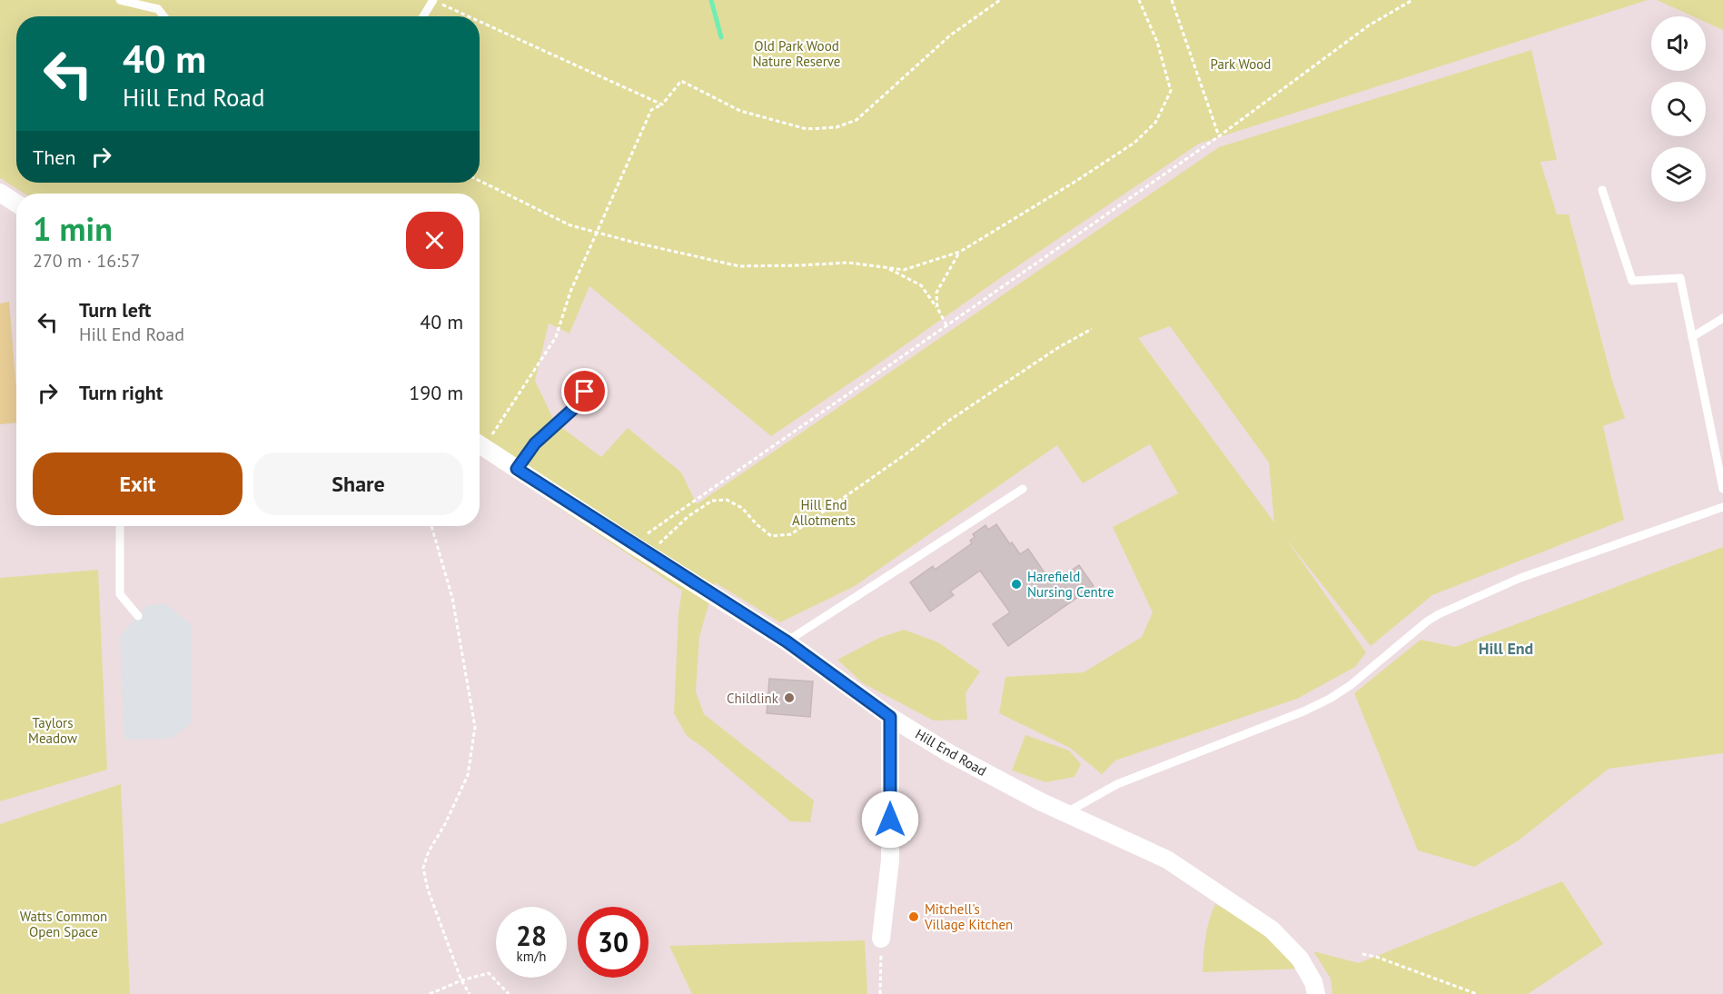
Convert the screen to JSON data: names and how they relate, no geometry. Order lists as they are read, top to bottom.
{
  "streets": {
    "street": ["Hill End Road"]
  },
  "districts": ["Hill End"],
  "parks": [
    "Old Park Wood Nature Reserve",
    "Park Wood",
    "Hill End Allotments",
    "Taylors Meadow",
    "Watts Common Open Space"
  ],
  "places": ["Harefield Nursing Centre", "Childlink", "Mitchell's Village Kitchen"],
  "page": {
    "turn": ["40 m", "Hill End Road"],
    "then": "Then",
    "heading": ["1 min", "270 m · 16:57"],
    "list": [
      {
        "name": "Turn left",
        "note": "Hill End Road",
        "value": "40 m"
      },
      {
        "name": "Turn right",
        "value": "190 m"
      }
    ],
    "buttons": ["Exit", "Share"],
    "speed": "28 km/h",
    "limit": "30"
  }
}
